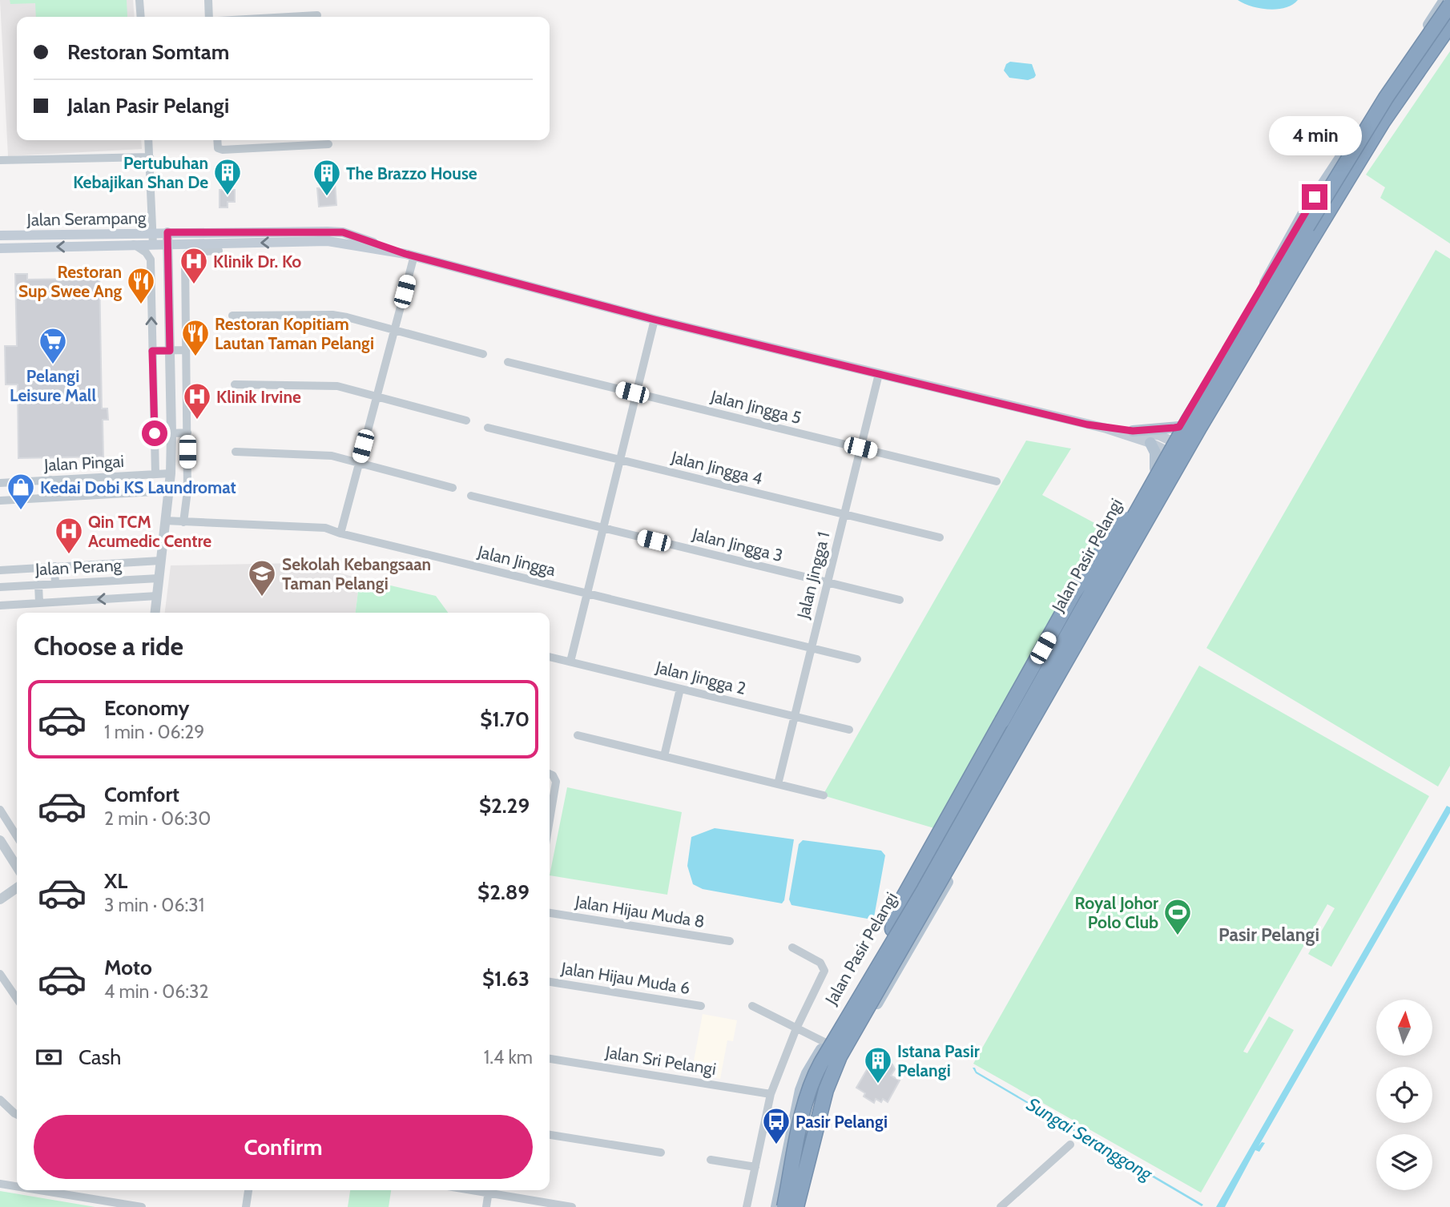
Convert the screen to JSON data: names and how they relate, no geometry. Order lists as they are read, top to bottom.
{
  "streets": {
    "main road": ["Jalan Serampang", "Jalan Pasir Pelangi"],
    "street": [
      "Jalan Jingga 5",
      "Jalan Pingai",
      "Jalan Jingga 4",
      "Jalan Jingga 3",
      "Jalan Jingga",
      "Jalan Perang",
      "Jalan Jingga 1",
      "Jalan Jingga 2",
      "Jalan Hijau Muda 8",
      "Jalan Hijau Muda 6",
      "Jalan Sri Pelangi"
    ]
  },
  "crossings": [
    ["Jalan Serampang", "Jalan Pasir Pelangi"],
    ["Jalan Serampang", "Jalan Jingga 1"],
    ["Jalan Jingga 5", "Jalan Jingga 1"],
    ["Jalan Jingga 4", "Jalan Jingga 1"],
    ["Jalan Jingga 3", "Jalan Jingga 1"],
    ["Jalan Jingga", "Jalan Jingga 1"],
    ["Jalan Jingga 1", "Jalan Jingga 2"]
  ],
  "districts": ["Pasir Pelangi"],
  "water": ["Sungai Seranggong"],
  "places": {
    "building": ["Pertubuhan Kebajikan Shan De", "The Brazzo House", "Istana Pasir Pelangi"],
    "hospital": ["Klinik Dr. Ko", "Klinik Irvine", "Qin TCM Acumedic Centre"],
    "restaurant": ["Restoran Sup Swee Ang", "Restoran Kopitiam Lautan Taman Pelangi"],
    "supermarket": ["Pelangi Leisure Mall"],
    "shop": ["Kedai Dobi KS Laundromat"],
    "school or university": ["Sekolah Kebangsaan Taman Pelangi"],
    "sports": ["Royal Johor Polo Club"],
    "bus stop": ["Pasir Pelangi"]
  },
  "north": "top",
  "page": {
    "banner": ["Restoran Somtam", "Jalan Pasir Pelangi"],
    "bubble": "4 min",
    "heading": "Choose a ride",
    "list": [
      {
        "name": "Economy",
        "note": "1 min · 06:29",
        "value": "$1.70"
      },
      {
        "name": "Comfort",
        "note": "2 min · 06:30",
        "value": "$2.29"
      },
      {
        "name": "XL",
        "note": "3 min · 06:31",
        "value": "$2.89"
      },
      {
        "name": "Moto",
        "note": "4 min · 06:32",
        "value": "$1.63"
      }
    ],
    "pay": ["Cash", "1.4 km"],
    "buttons": "Confirm"
  }
}
